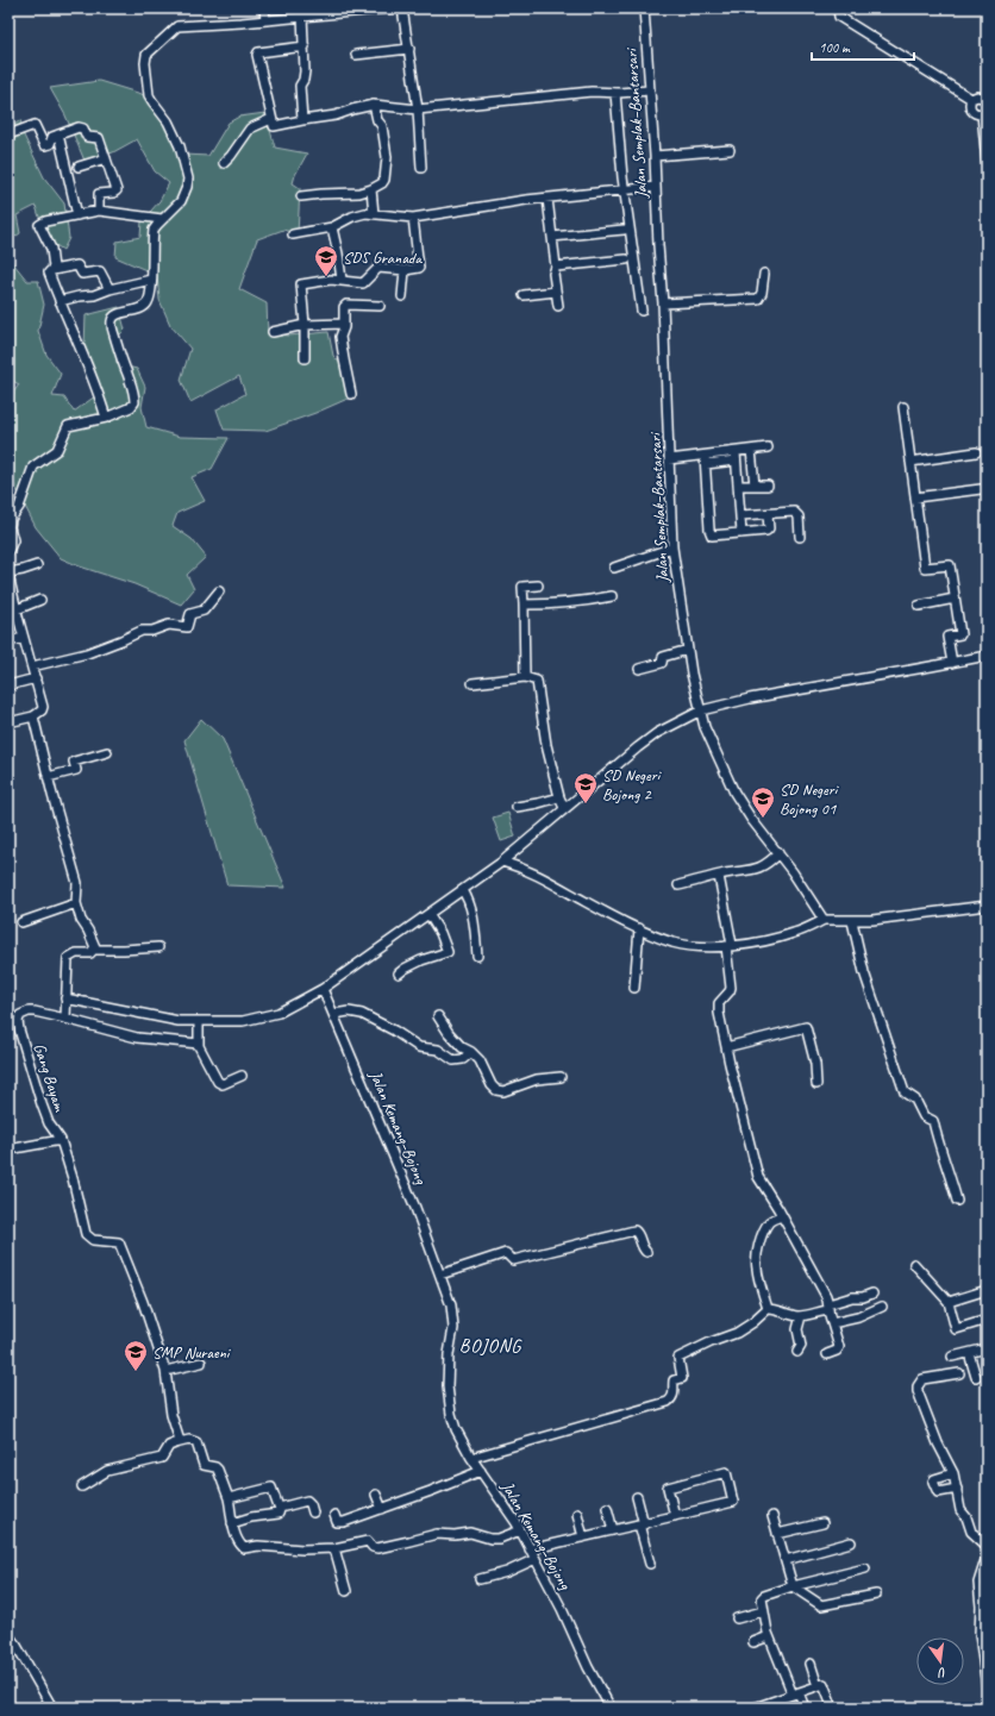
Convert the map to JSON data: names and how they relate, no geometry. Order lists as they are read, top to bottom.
{
  "streets": {
    "street": ["Jalan Semplak–Bantarsari", "Gang Bayam", "Jalan Kemang–Bojong"]
  },
  "districts": ["BOJONG"],
  "places": {
    "school or university": [
      "SDS Granada",
      "SD Negeri Bojong 2",
      "SD Negeri Bojong 01",
      "SMP Nuraeni"
    ]
  },
  "scale_bar": "100 m",
  "north": "bottom"
}
